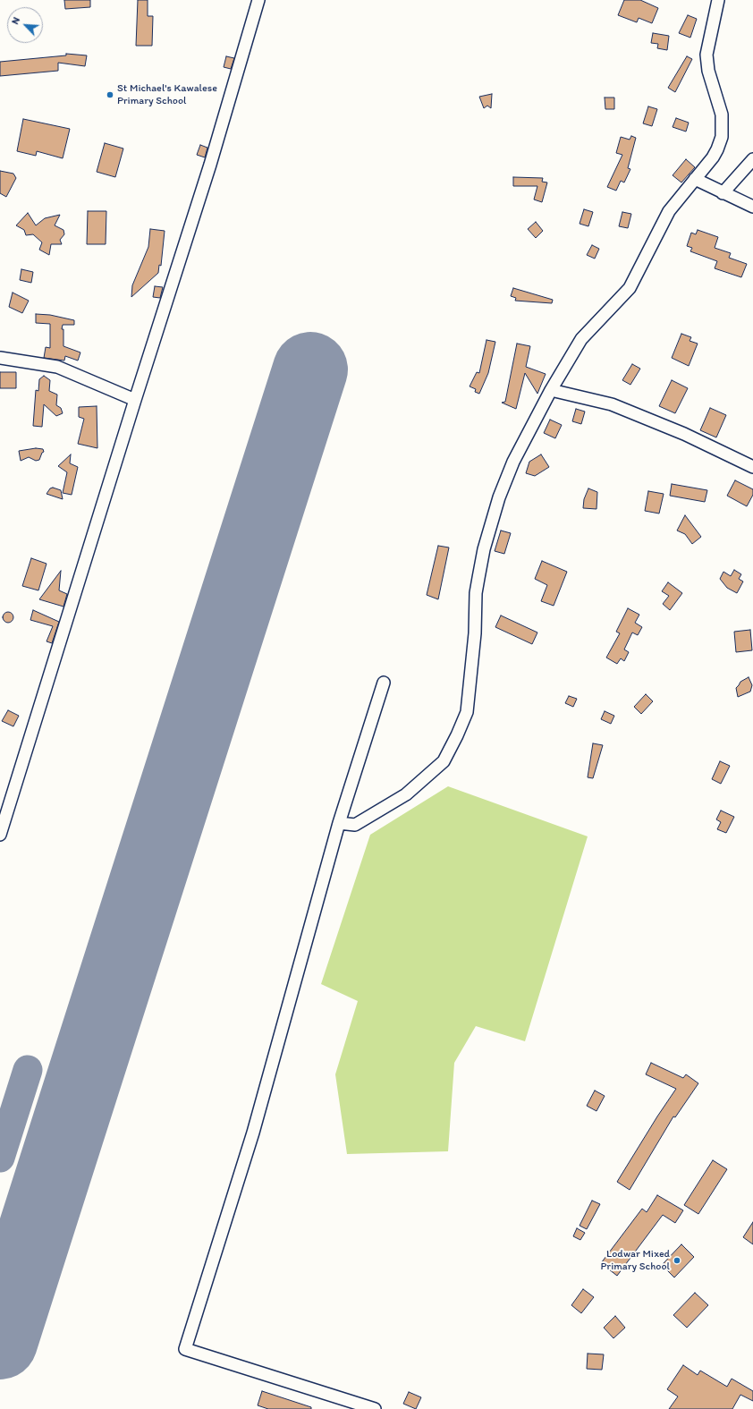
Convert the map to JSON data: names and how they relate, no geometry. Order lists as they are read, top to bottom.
{
  "places": ["St Michael's Kawalese Primary School", "Lodwar Mixed Primary School"],
  "north": "top left"
}
